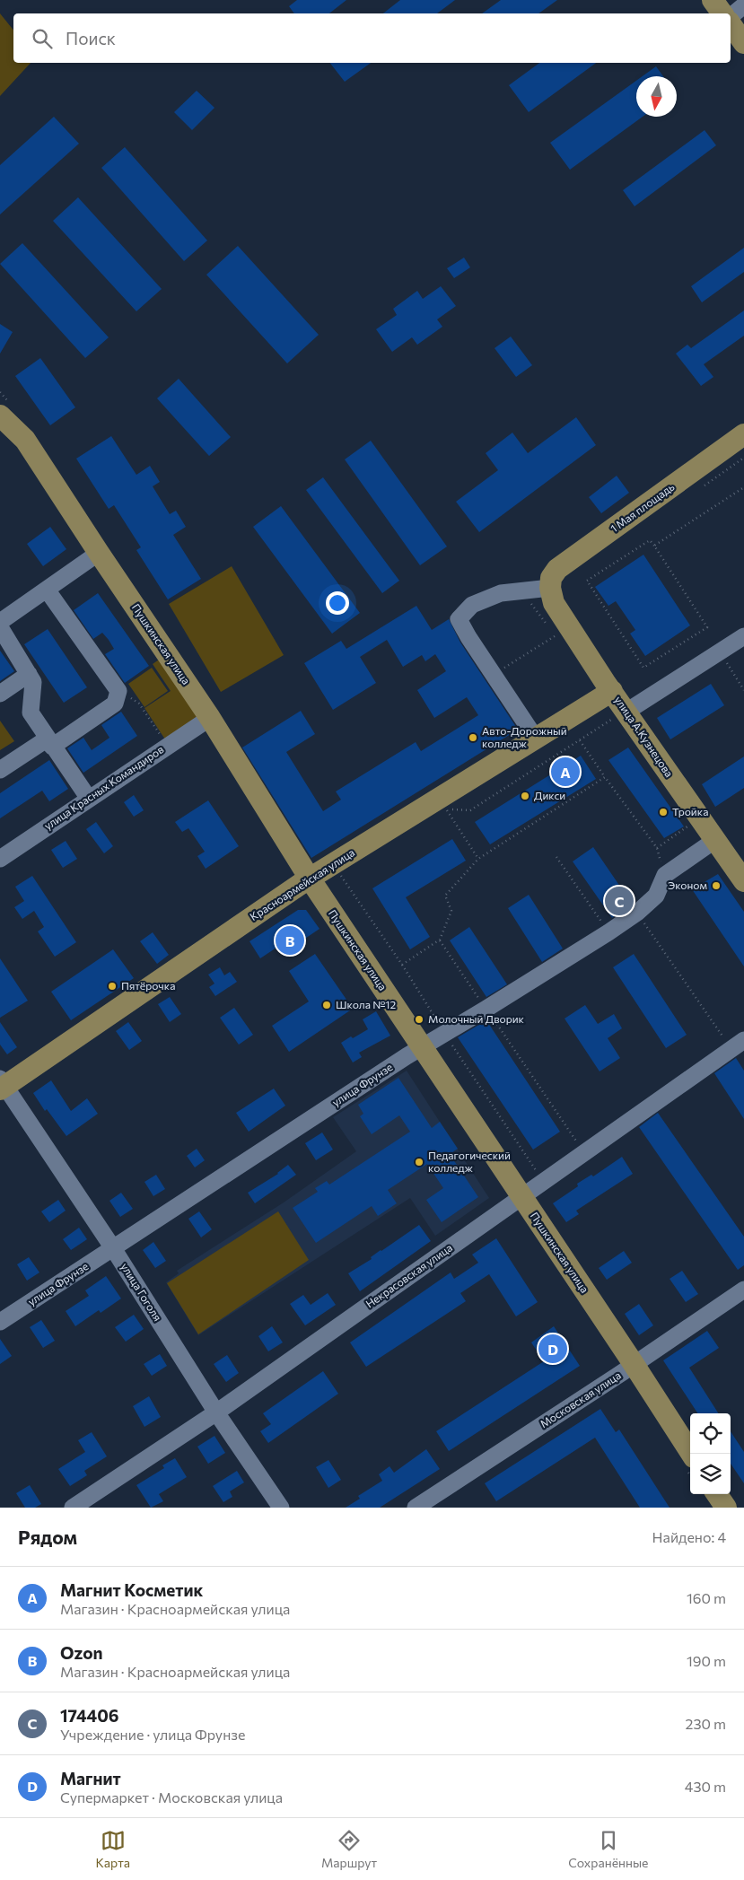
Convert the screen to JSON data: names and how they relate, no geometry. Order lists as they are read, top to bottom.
{
  "streets": {
    "main road": [
      "1 Мая площадь",
      "Пушкинская улица",
      "улица А.Кузнецова",
      "Красноармейская улица"
    ],
    "street": [
      "улица Красных Командиров",
      "улица Фрунзе",
      "Некрасовская улица",
      "улица Гоголя",
      "Московская улица"
    ]
  },
  "crossings": [
    ["1 Мая площадь", "улица А.Кузнецова"],
    ["Пушкинская улица", "улица Красных Командиров"],
    ["Пушкинская улица", "Красноармейская улица"],
    ["Пушкинская улица", "улица Фрунзе"],
    ["Пушкинская улица", "Некрасовская улица"],
    ["Пушкинская улица", "Московская улица"],
    ["улица А.Кузнецова", "Красноармейская улица"],
    ["Красноармейская улица", "улица Гоголя"],
    ["улица Фрунзе", "улица Гоголя"],
    ["Некрасовская улица", "улица Гоголя"]
  ],
  "places": [
    "Авто-Дорожный колледж",
    "Дикси",
    "Тройка",
    "Эконом",
    "Пятёрочка",
    "Школа №12",
    "Молочный Дворик",
    "Педагогический колледж"
  ],
  "north": "bottom",
  "page": {
    "search": "Поиск",
    "pins": [
      "A",
      "C",
      "B",
      "D"
    ],
    "heading": ["Рядом", "Найдено: 4"],
    "list": [
      {
        "mark": "A",
        "name": "Магнит Косметик",
        "note": "Магазин · Красноармейская улица",
        "value": "160 m"
      },
      {
        "mark": "B",
        "name": "Ozon",
        "note": "Магазин · Красноармейская улица",
        "value": "190 m"
      },
      {
        "mark": "C",
        "name": "174406",
        "note": "Учреждение · улица Фрунзе",
        "value": "230 m"
      },
      {
        "mark": "D",
        "name": "Магнит",
        "note": "Супермаркет · Московская улица",
        "value": "430 m"
      }
    ],
    "nav": ["Карта", "Маршрут", "Сохранённые"]
  }
}
